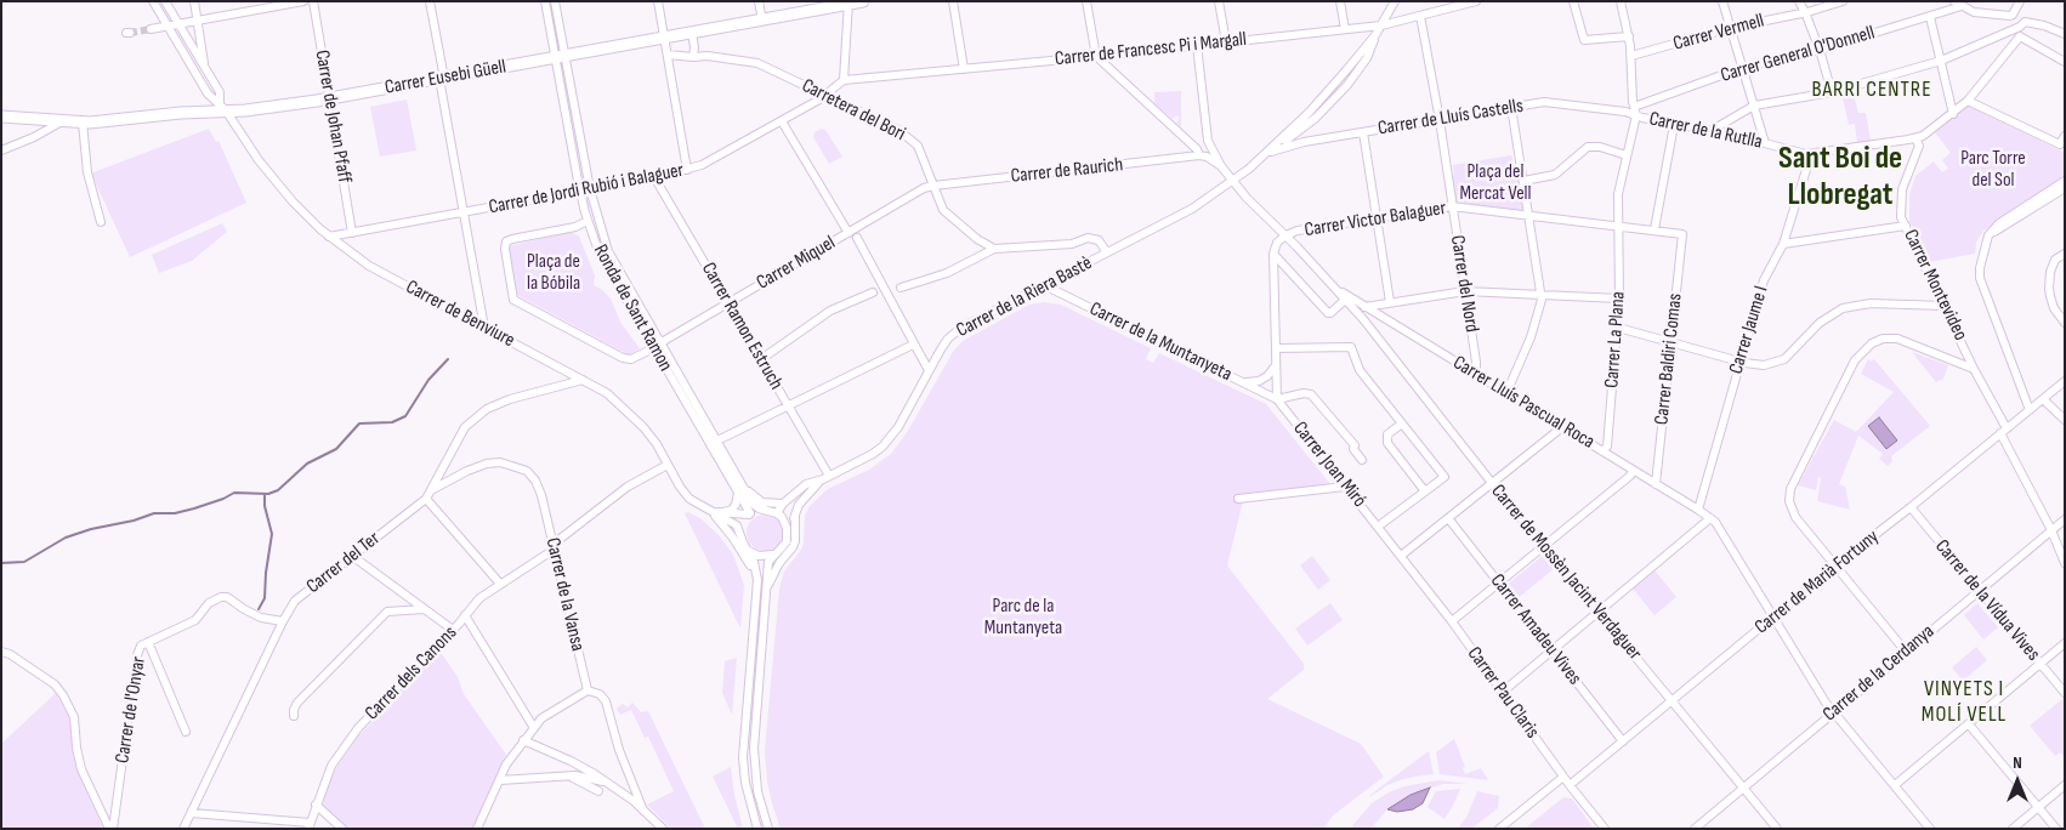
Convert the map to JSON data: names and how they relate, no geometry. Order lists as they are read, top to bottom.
{
  "streets": {
    "street": [
      "Carrer Vermell",
      "Carrer de Francesc Pi i Margall",
      "Carrer General O'Donnell",
      "Carrer Eusebi Güell",
      "Carretera del Bori",
      "Carrer de Johan Pfaff",
      "Carrer de Lluís Castells",
      "Carrer de la Rutlla",
      "Carrer de Raurich",
      "Carrer de Jordi Rubió i Balaguer",
      "Carrer Victor Balaguer",
      "Carrer Miquel",
      "Carrer del Nord",
      "Carrer Montevideo",
      "Carrer de la Riera Bastè",
      "Ronda de Sant Ramon",
      "Carrer de Benviure",
      "Carrer Ramon Estruch",
      "Carrer Jaume I",
      "Carrer La Plana",
      "Carrer de la Muntanyeta",
      "Carrer Baldiri Comas",
      "Carrer Lluís Pascual Roca",
      "Carrer Joan Miró",
      "Carrer del Ter",
      "Carrer de Mossèn Jacint Verdaguer",
      "Carrer de Marià Fortuny",
      "Carrer de la Vansa",
      "Carrer de la Vídua Vives",
      "Carrer Amadeu Vives",
      "Carrer dels Canons",
      "Carrer de la Cerdanya",
      "Carrer Pau Claris",
      "Carrer de l'Onyar"
    ]
  },
  "crossings": [
    ["Carrer Vermell", "Carrer La Plana"],
    ["Carrer de Francesc Pi i Margall", "Carrer del Nord"],
    ["Carrer de Francesc Pi i Margall", "Carrer de la Riera Bastè"],
    ["Carrer de Francesc Pi i Margall", "Carrer Lluís Pascual Roca"],
    ["Carrer General O'Donnell", "Carrer de Lluís Castells"],
    ["Carrer General O'Donnell", "Carrer de la Rutlla"],
    ["Carrer General O'Donnell", "Carrer La Plana"],
    ["Carrer Eusebi Güell", "Carrer de Johan Pfaff"],
    ["Carrer Eusebi Güell", "Ronda de Sant Ramon"],
    ["Carrer Eusebi Güell", "Carrer de Benviure"],
    ["Carretera del Bori", "Carrer de Raurich"],
    ["Carretera del Bori", "Carrer de Jordi Rubió i Balaguer"],
    ["Carretera del Bori", "Carrer Miquel"],
    ["Carrer de Johan Pfaff", "Carrer de Jordi Rubió i Balaguer"],
    ["Carrer de Lluís Castells", "Carrer de la Rutlla"],
    ["Carrer de Lluís Castells", "Carrer del Nord"],
    ["Carrer de Lluís Castells", "Carrer de la Riera Bastè"],
    ["Carrer de Lluís Castells", "Carrer La Plana"],
    ["Carrer de la Rutlla", "Carrer Jaume I"],
    ["Carrer de la Rutlla", "Carrer La Plana"],
    ["Carrer de Raurich", "Carrer Miquel"],
    ["Carrer de Raurich", "Carrer Lluís Pascual Roca"],
    ["Carrer de Jordi Rubió i Balaguer", "Ronda de Sant Ramon"],
    ["Carrer de Jordi Rubió i Balaguer", "Carrer de Benviure"],
    ["Carrer de Jordi Rubió i Balaguer", "Carrer Ramon Estruch"],
    ["Carrer Victor Balaguer", "Carrer del Nord"],
    ["Carrer Victor Balaguer", "Carrer La Plana"],
    ["Carrer Victor Balaguer", "Carrer Baldiri Comas"],
    ["Carrer Victor Balaguer", "Carrer Lluís Pascual Roca"],
    ["Carrer Miquel", "Ronda de Sant Ramon"],
    ["Carrer Miquel", "Carrer Ramon Estruch"],
    ["Carrer del Nord", "Carrer Lluís Pascual Roca"],
    ["Carrer Montevideo", "Carrer de Marià Fortuny"],
    ["Carrer Montevideo", "Carrer de la Cerdanya"],
    ["Carrer de la Riera Bastè", "Ronda de Sant Ramon"],
    ["Carrer de la Riera Bastè", "Carrer de Benviure"],
    ["Carrer de la Riera Bastè", "Carrer Ramon Estruch"],
    ["Carrer de la Riera Bastè", "Carrer de la Muntanyeta"],
    ["Carrer de la Riera Bastè", "Carrer Lluís Pascual Roca"],
    ["Ronda de Sant Ramon", "Carrer de Benviure"],
    ["Carrer de Benviure", "Carrer del Ter"],
    ["Carrer de Benviure", "Carrer dels Canons"],
    ["Carrer Jaume I", "Carrer Lluís Pascual Roca"],
    ["Carrer La Plana", "Carrer Lluís Pascual Roca"],
    ["Carrer de la Muntanyeta", "Carrer Joan Miró"],
    ["Carrer Baldiri Comas", "Carrer Lluís Pascual Roca"],
    ["Carrer Lluís Pascual Roca", "Carrer de Mossèn Jacint Verdaguer"],
    ["Carrer Lluís Pascual Roca", "Carrer de Marià Fortuny"],
    ["Carrer Lluís Pascual Roca", "Carrer de la Cerdanya"],
    ["Carrer Joan Miró", "Carrer Pau Claris"],
    ["Carrer del Ter", "Carrer de la Vansa"],
    ["Carrer del Ter", "Carrer de l'Onyar"],
    ["Carrer de Mossèn Jacint Verdaguer", "Carrer de Marià Fortuny"],
    ["Carrer de Mossèn Jacint Verdaguer", "Carrer de la Cerdanya"],
    ["Carrer de Marià Fortuny", "Carrer de la Vídua Vives"],
    ["Carrer de Marià Fortuny", "Carrer Amadeu Vives"],
    ["Carrer de Marià Fortuny", "Carrer Pau Claris"],
    ["Carrer de la Vansa", "Carrer dels Canons"],
    ["Carrer de la Vídua Vives", "Carrer de la Cerdanya"]
  ],
  "districts": ["BARRI CENTRE", "Sant Boi de Llobregat", "VINYETS I MOLÍ VELL"],
  "parks": [
    "Parc Torre del Sol",
    "Plaça del Mercat Vell",
    "Plaça de la Bóbila",
    "Parc de la Muntanyeta"
  ],
  "north": "top"
}
